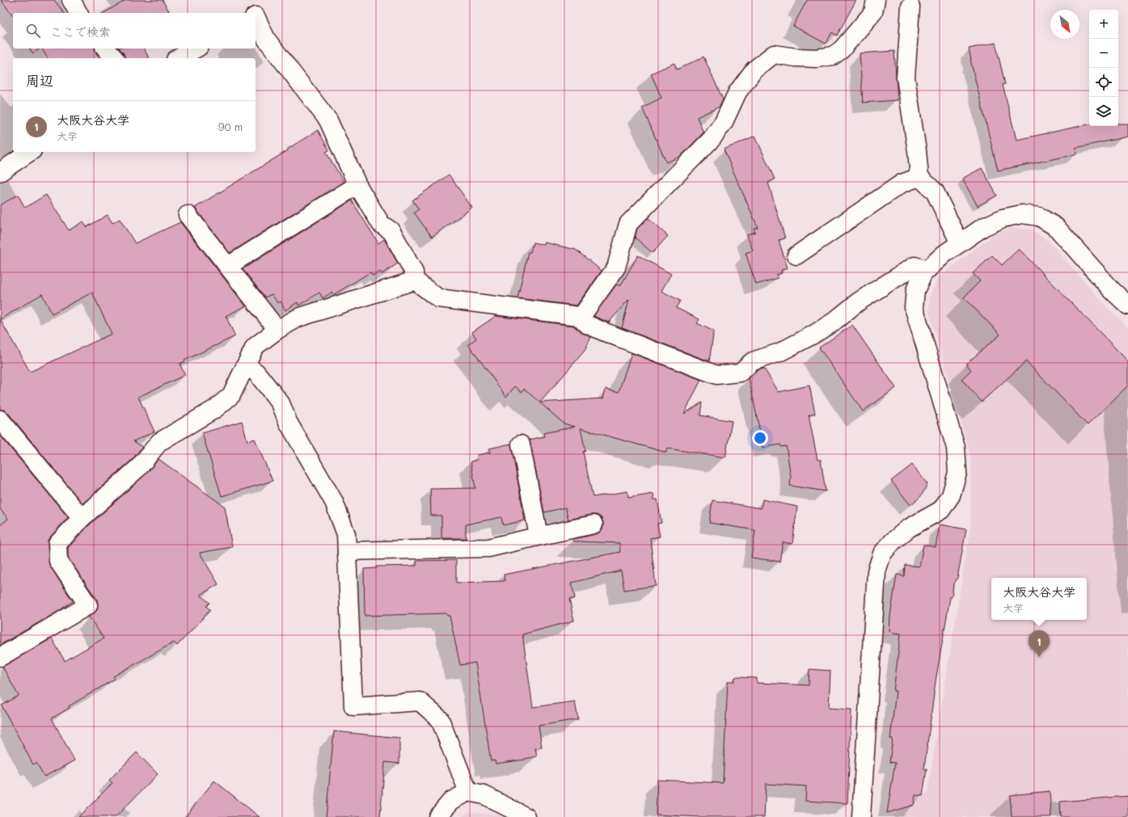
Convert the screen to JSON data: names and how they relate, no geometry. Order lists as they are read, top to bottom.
{
  "north": "bottom right",
  "page": {
    "map_buttons": ["+", "−"],
    "search": "ここで検索",
    "heading": "周辺",
    "list": [
      {
        "mark": "1",
        "name": "大阪大谷大学",
        "note": "大学",
        "value": "90 m"
      }
    ],
    "popup": ["大阪大谷大学", "大学"],
    "pins": "1"
  }
}
